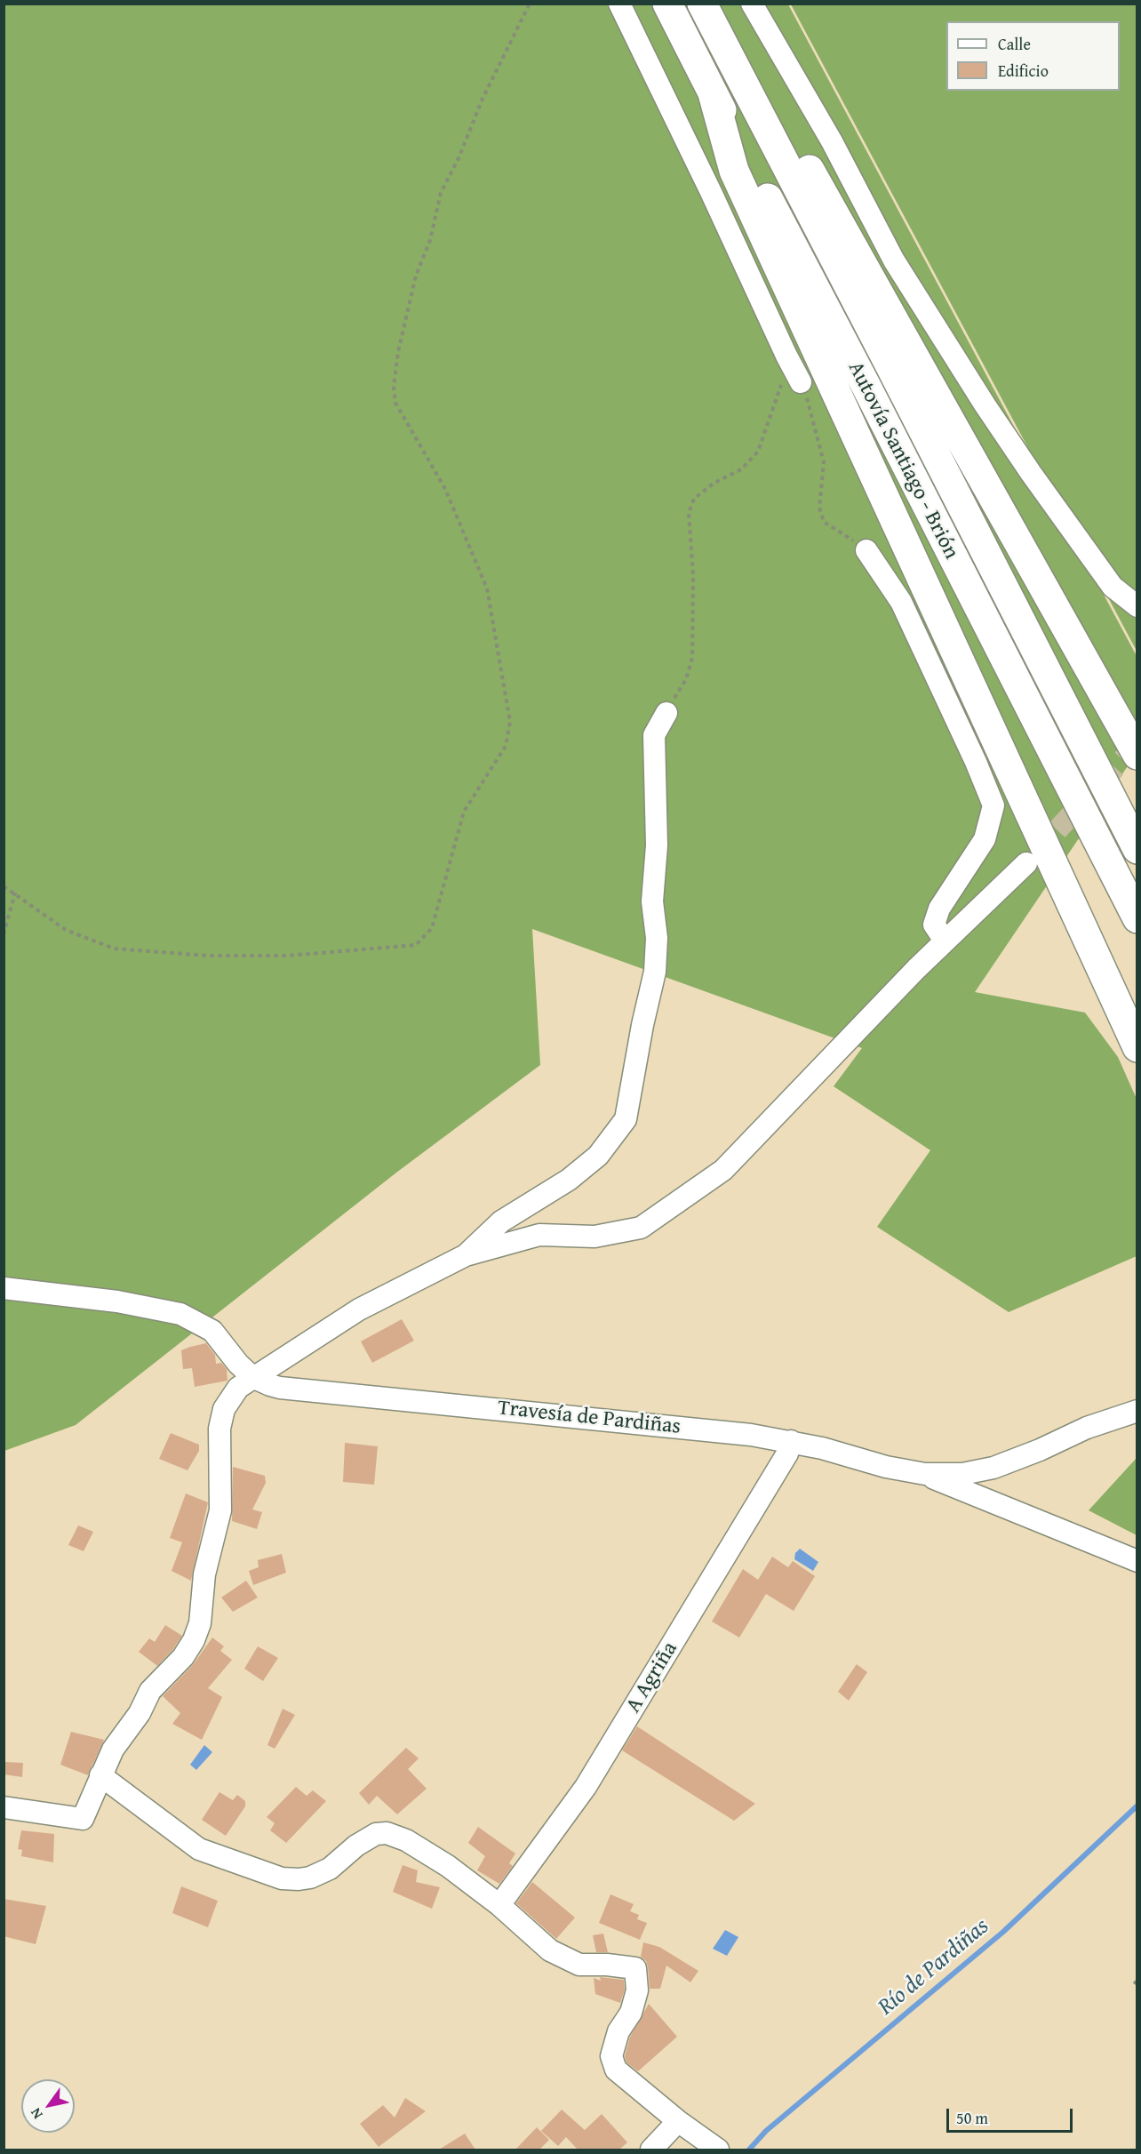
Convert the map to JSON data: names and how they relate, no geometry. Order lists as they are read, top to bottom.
{
  "streets": {
    "highway": ["Autovía Santiago - Brión"],
    "street": ["Travesía de Pardiñas", "A Agriña"]
  },
  "crossings": [
    ["Travesía de Pardiñas", "A Agriña"]
  ],
  "water": ["Río de Pardiñas"],
  "legend": ["Calle", "Edificio"],
  "scale_bar": "50 m",
  "north": "bottom left"
}
